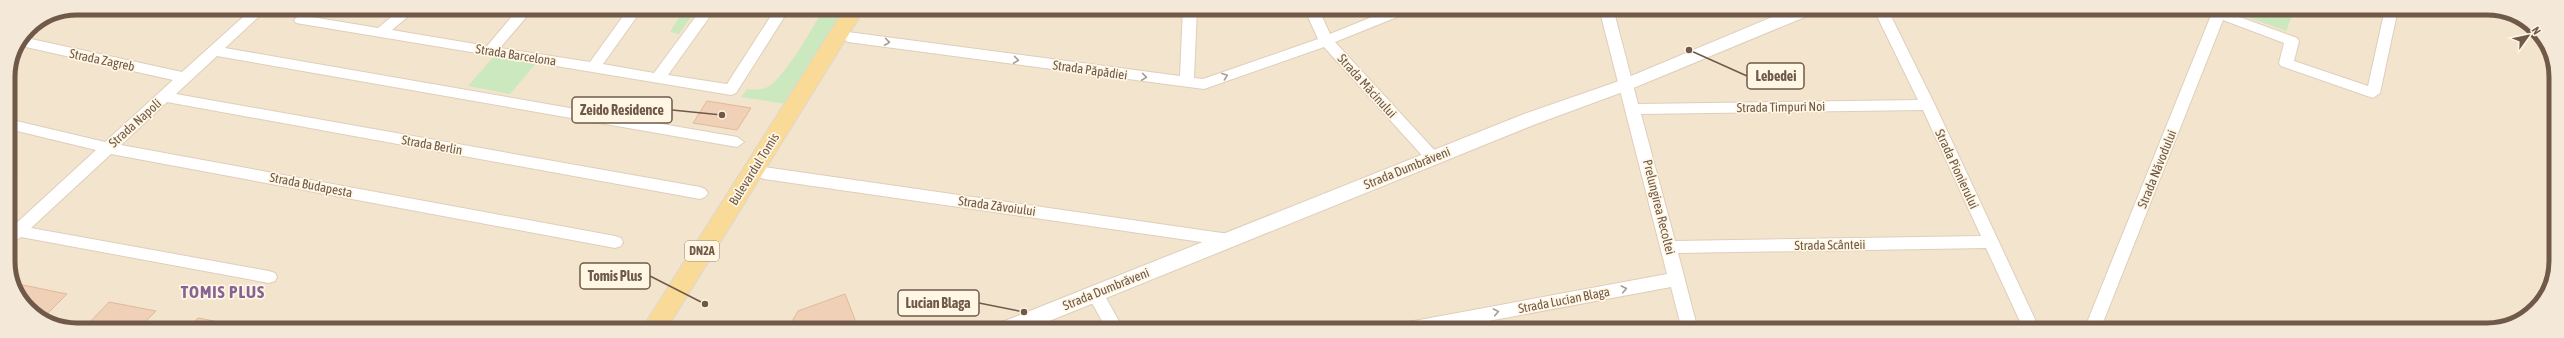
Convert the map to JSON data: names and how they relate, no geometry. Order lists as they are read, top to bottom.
{
  "streets": {
    "main road": ["Bulevardul Tomis", "DN2A"],
    "street": [
      "Strada Barcelona",
      "Strada Zagreb",
      "Strada Păpădiei",
      "Strada Măcinului",
      "Strada Timpuri Noi",
      "Strada Napoli",
      "Strada Berlin",
      "Strada Dumbrăveni",
      "Strada Pionierului",
      "Strada Năvodului",
      "Strada Budapesta",
      "Strada Zăvoiului",
      "Prelungirea Recoltei",
      "Strada Scânteii",
      "Strada Lucian Blaga"
    ]
  },
  "crossings": [
    ["Strada Zagreb", "Strada Napoli"],
    ["Strada Păpădiei", "Strada Măcinului"],
    ["Strada Păpădiei", "Bulevardul Tomis"],
    ["Strada Măcinului", "Strada Dumbrăveni"],
    ["Strada Timpuri Noi", "Strada Pionierului"],
    ["Strada Timpuri Noi", "Prelungirea Recoltei"],
    ["Strada Napoli", "Strada Berlin"],
    ["Strada Napoli", "Strada Budapesta"],
    ["Strada Dumbrăveni", "Strada Zăvoiului"],
    ["Strada Dumbrăveni", "Prelungirea Recoltei"],
    ["Bulevardul Tomis", "Strada Zăvoiului"],
    ["Strada Pionierului", "Strada Scânteii"],
    ["Prelungirea Recoltei", "Strada Scânteii"],
    ["Prelungirea Recoltei", "Strada Lucian Blaga"]
  ],
  "one_way": ["Strada Păpădiei", "Strada Lucian Blaga"],
  "districts": ["TOMIS PLUS"],
  "places": [
    "Lebedei",
    "Zeido Residence",
    "Tomis Plus",
    "Lucian Blaga"
  ],
  "north": "top right"
}
